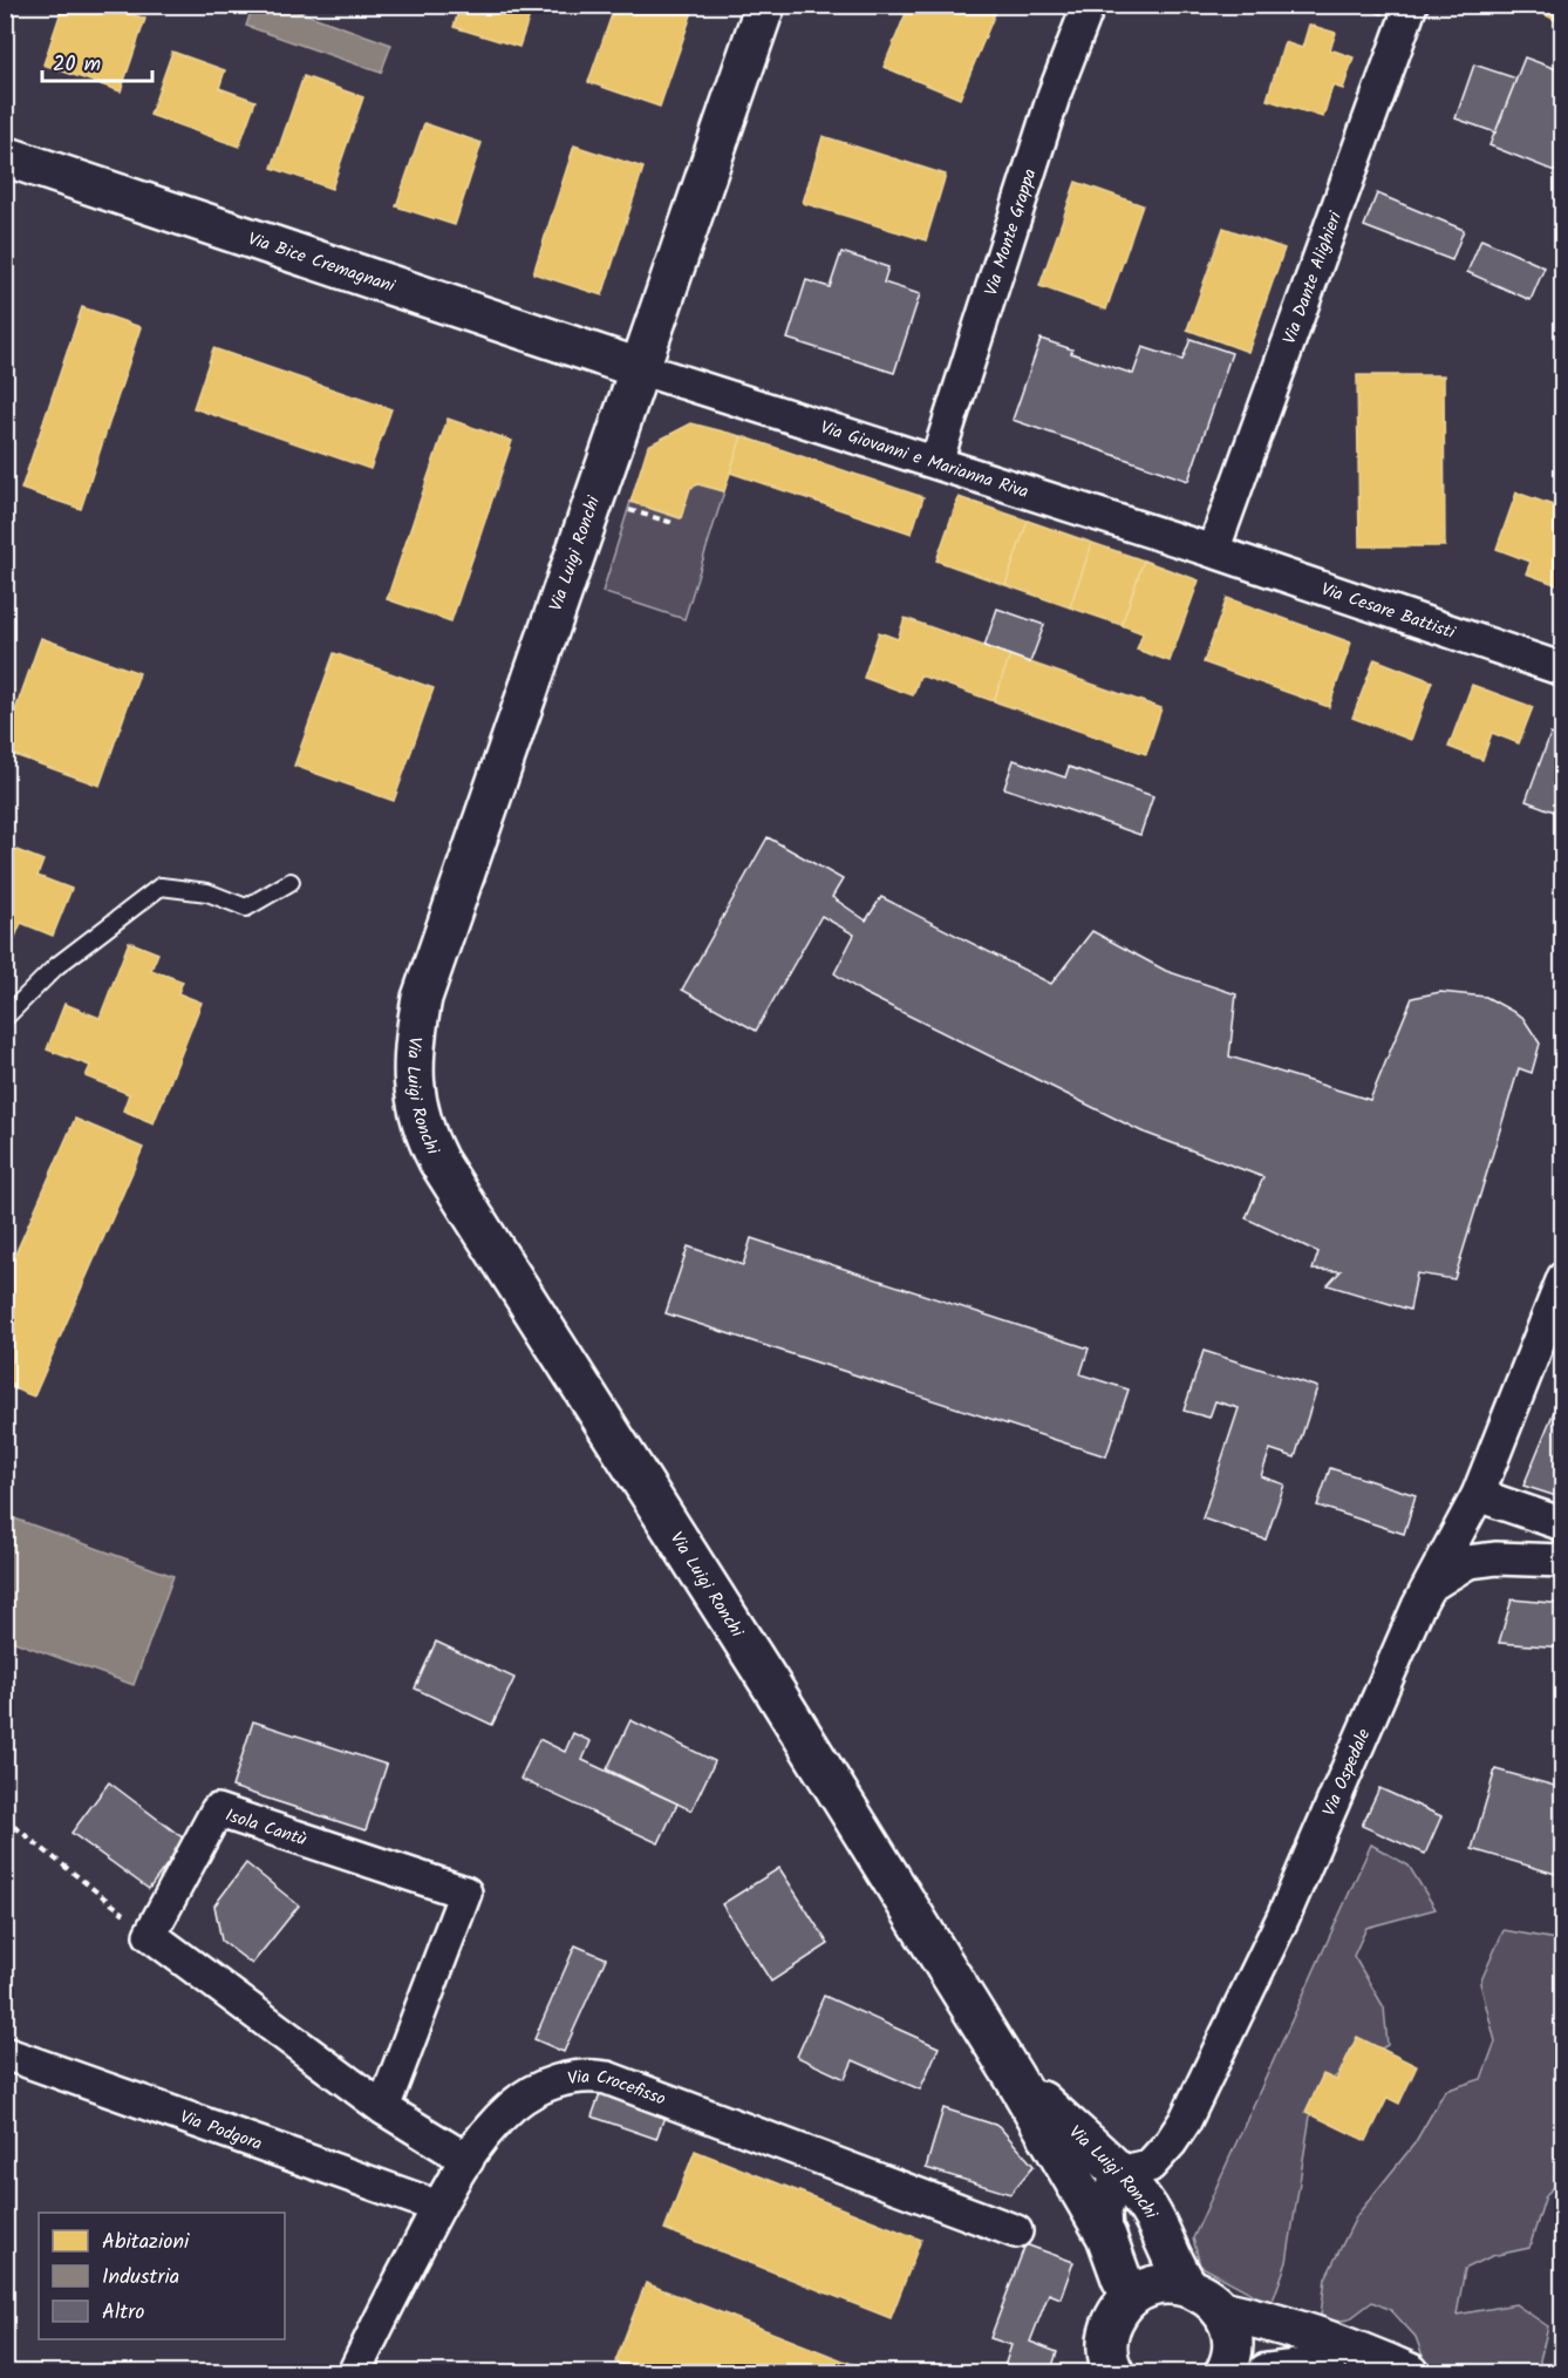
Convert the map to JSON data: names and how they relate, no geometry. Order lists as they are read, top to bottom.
{
  "streets": {
    "street": [
      "Via Monte Grappa",
      "Via Bice Cremagnani",
      "Via Dante Alighieri",
      "Via Giovanni e Marianna Riva",
      "Via Luigi Ronchi",
      "Via Cesare Battisti",
      "Via Ospedale",
      "Isola Cantù",
      "Via Crocefisso",
      "Via Podgora"
    ]
  },
  "crossings": [
    ["Via Monte Grappa", "Via Giovanni e Marianna Riva"],
    ["Via Bice Cremagnani", "Via Giovanni e Marianna Riva"],
    ["Via Bice Cremagnani", "Via Luigi Ronchi"],
    ["Via Dante Alighieri", "Via Giovanni e Marianna Riva"],
    ["Via Dante Alighieri", "Via Cesare Battisti"],
    ["Via Giovanni e Marianna Riva", "Via Luigi Ronchi"],
    ["Via Giovanni e Marianna Riva", "Via Cesare Battisti"],
    ["Via Luigi Ronchi", "Via Ospedale"],
    ["Via Crocefisso", "Via Podgora"]
  ],
  "legend": ["Abitazioni", "Industria", "Altro"],
  "scale_bar": "20 m"
}
